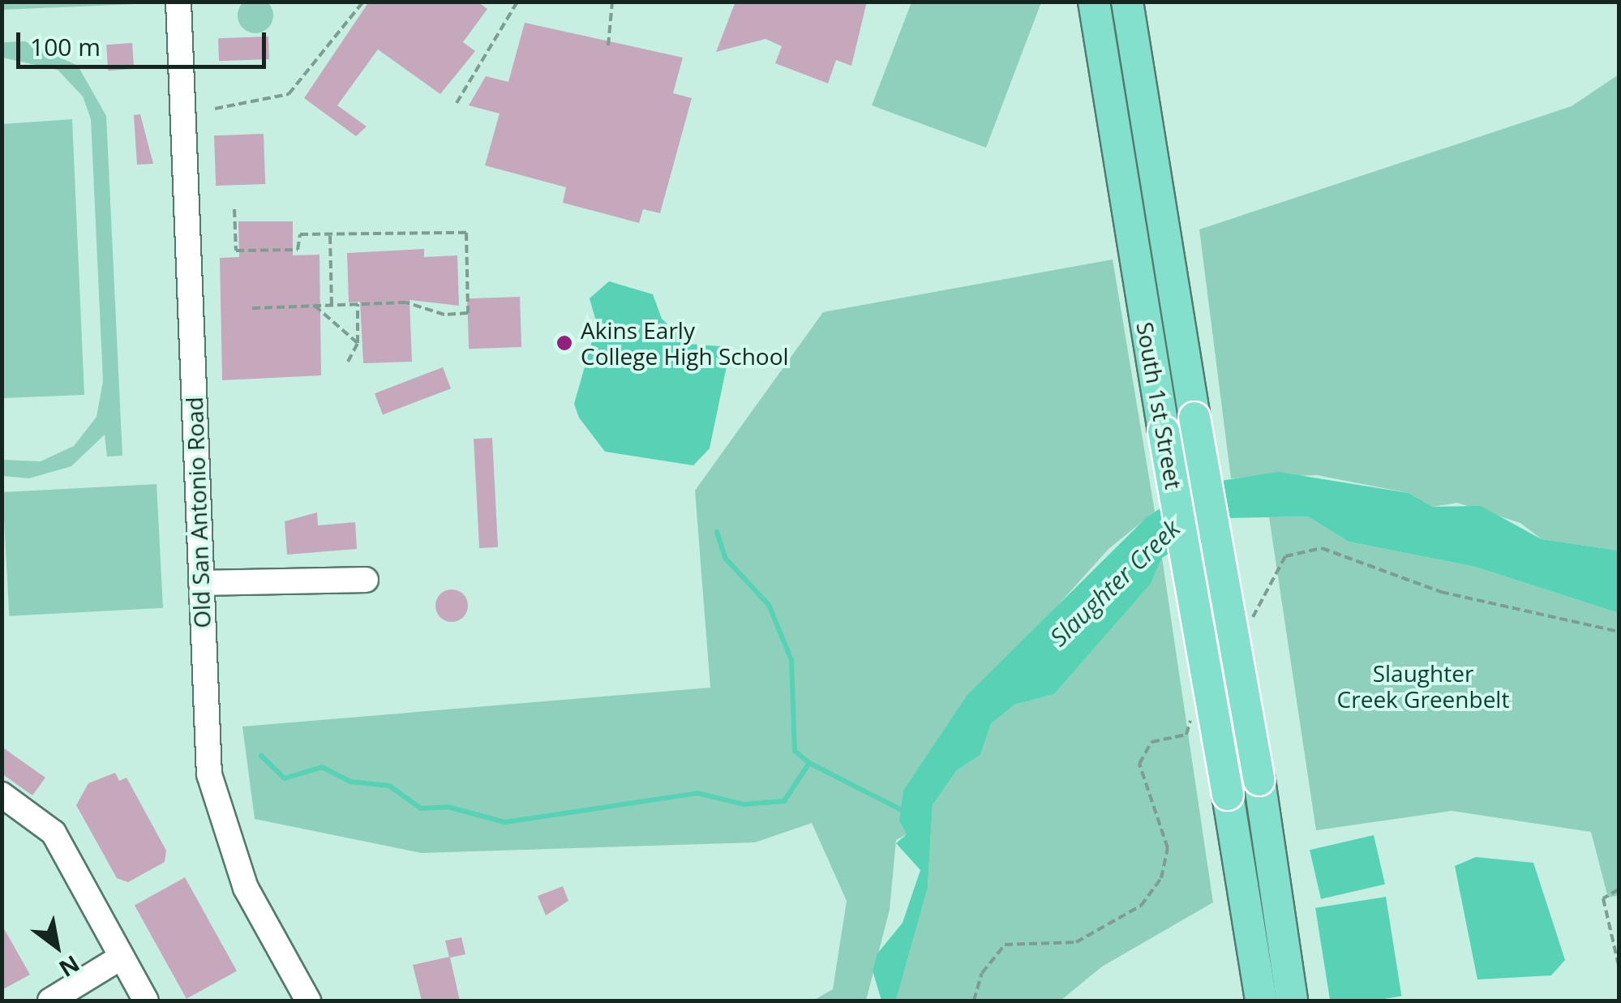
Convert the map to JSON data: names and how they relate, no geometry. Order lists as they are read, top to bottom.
{
  "streets": {
    "main road": ["South 1st Street"],
    "street": ["Old San Antonio Road"]
  },
  "water": ["Slaughter Creek"],
  "parks": ["Slaughter Creek Greenbelt"],
  "places": ["Akins Early College High School"],
  "scale_bar": "100 m",
  "north": "bottom right"
}
